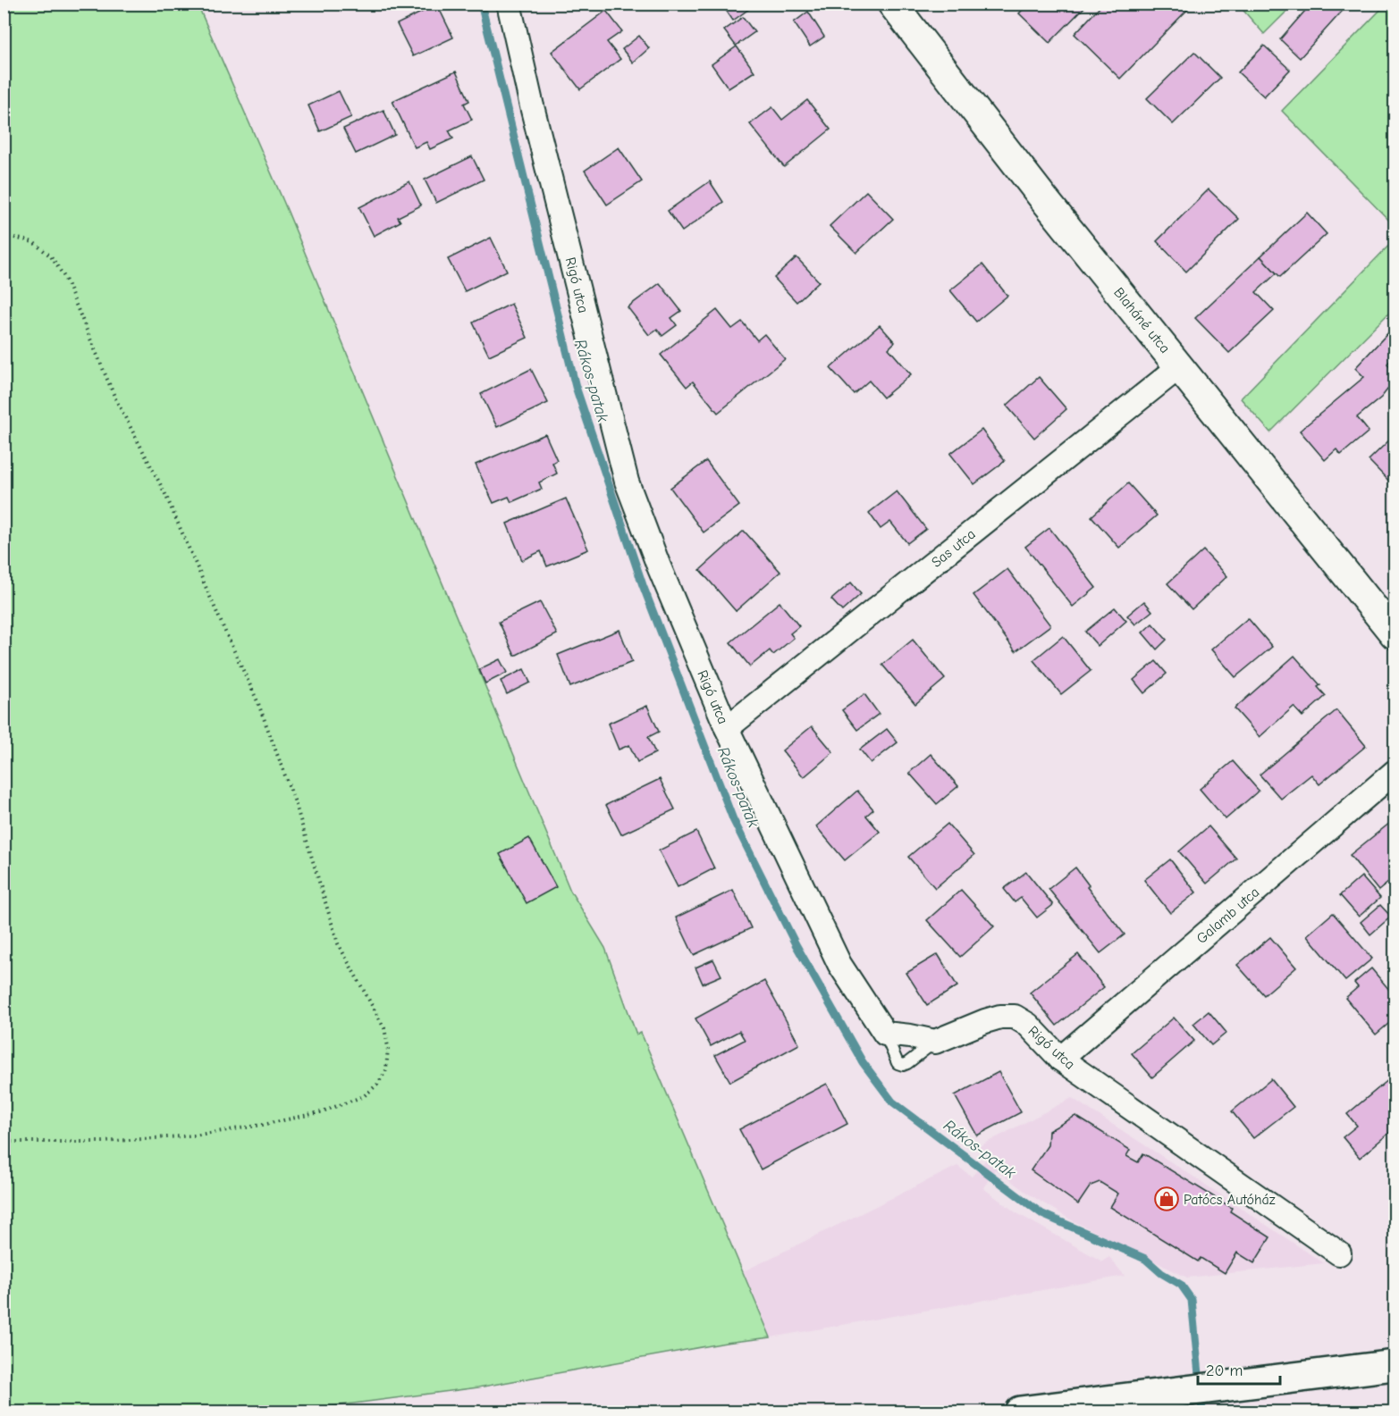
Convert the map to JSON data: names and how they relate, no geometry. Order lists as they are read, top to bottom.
{
  "streets": {
    "street": [
      "Rigó utca",
      "Blaháné utca",
      "Sas utca",
      "Galamb utca"
    ]
  },
  "crossings": [
    ["Rigó utca", "Sas utca"],
    ["Rigó utca", "Galamb utca"],
    ["Blaháné utca", "Sas utca"]
  ],
  "water": ["Rákos-patak"],
  "places": {
    "shop": ["Patócs Autóház"]
  },
  "scale_bar": "20 m"
}
